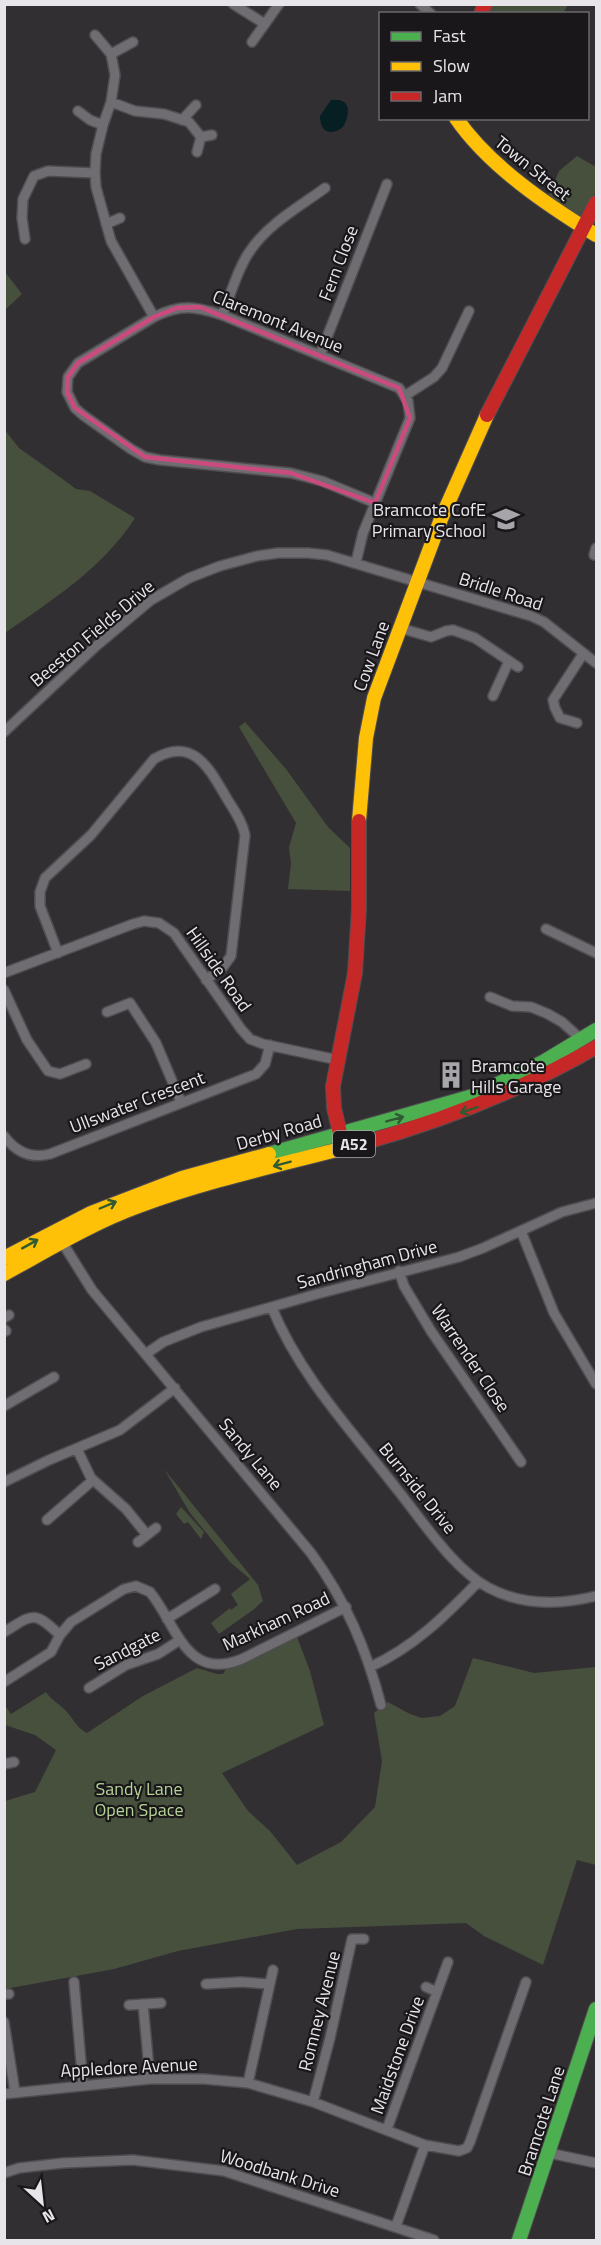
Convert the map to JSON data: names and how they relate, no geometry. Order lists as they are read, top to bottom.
{
  "streets": {
    "main road": [
      "Town Street",
      "Cow Lane",
      "Derby Road",
      "A52",
      "Bramcote Lane"
    ],
    "street": [
      "Fern Close",
      "Claremont Avenue",
      "Bridle Road",
      "Beeston Fields Drive",
      "Hillside Road",
      "Ullswater Crescent",
      "Sandringham Drive",
      "Warrender Close",
      "Sandy Lane",
      "Burnside Drive",
      "Markham Road",
      "Sandgate",
      "Romney Avenue",
      "Maidstone Drive",
      "Appledore Avenue",
      "Woodbank Drive"
    ]
  },
  "crossings": [
    ["Town Street", "Cow Lane"],
    ["Fern Close", "Claremont Avenue"],
    ["Bridle Road", "Beeston Fields Drive"],
    ["Bridle Road", "Cow Lane"],
    ["Beeston Fields Drive", "Cow Lane"],
    ["Cow Lane", "Hillside Road"],
    ["Cow Lane", "Derby Road"],
    ["Hillside Road", "Ullswater Crescent"],
    ["Derby Road", "Sandy Lane"],
    ["Sandringham Drive", "Warrender Close"],
    ["Sandringham Drive", "Sandy Lane"],
    ["Sandringham Drive", "Burnside Drive"],
    ["Sandy Lane", "Markham Road"],
    ["Markham Road", "Sandgate"],
    ["Romney Avenue", "Appledore Avenue"],
    ["Maidstone Drive", "Appledore Avenue"]
  ],
  "parks": ["Sandy Lane Open Space"],
  "places": {
    "school or university": ["Bramcote CofE Primary School"],
    "building": ["Bramcote Hills Garage"]
  },
  "legend": ["Fast", "Slow", "Jam"],
  "north": "bottom right"
}
